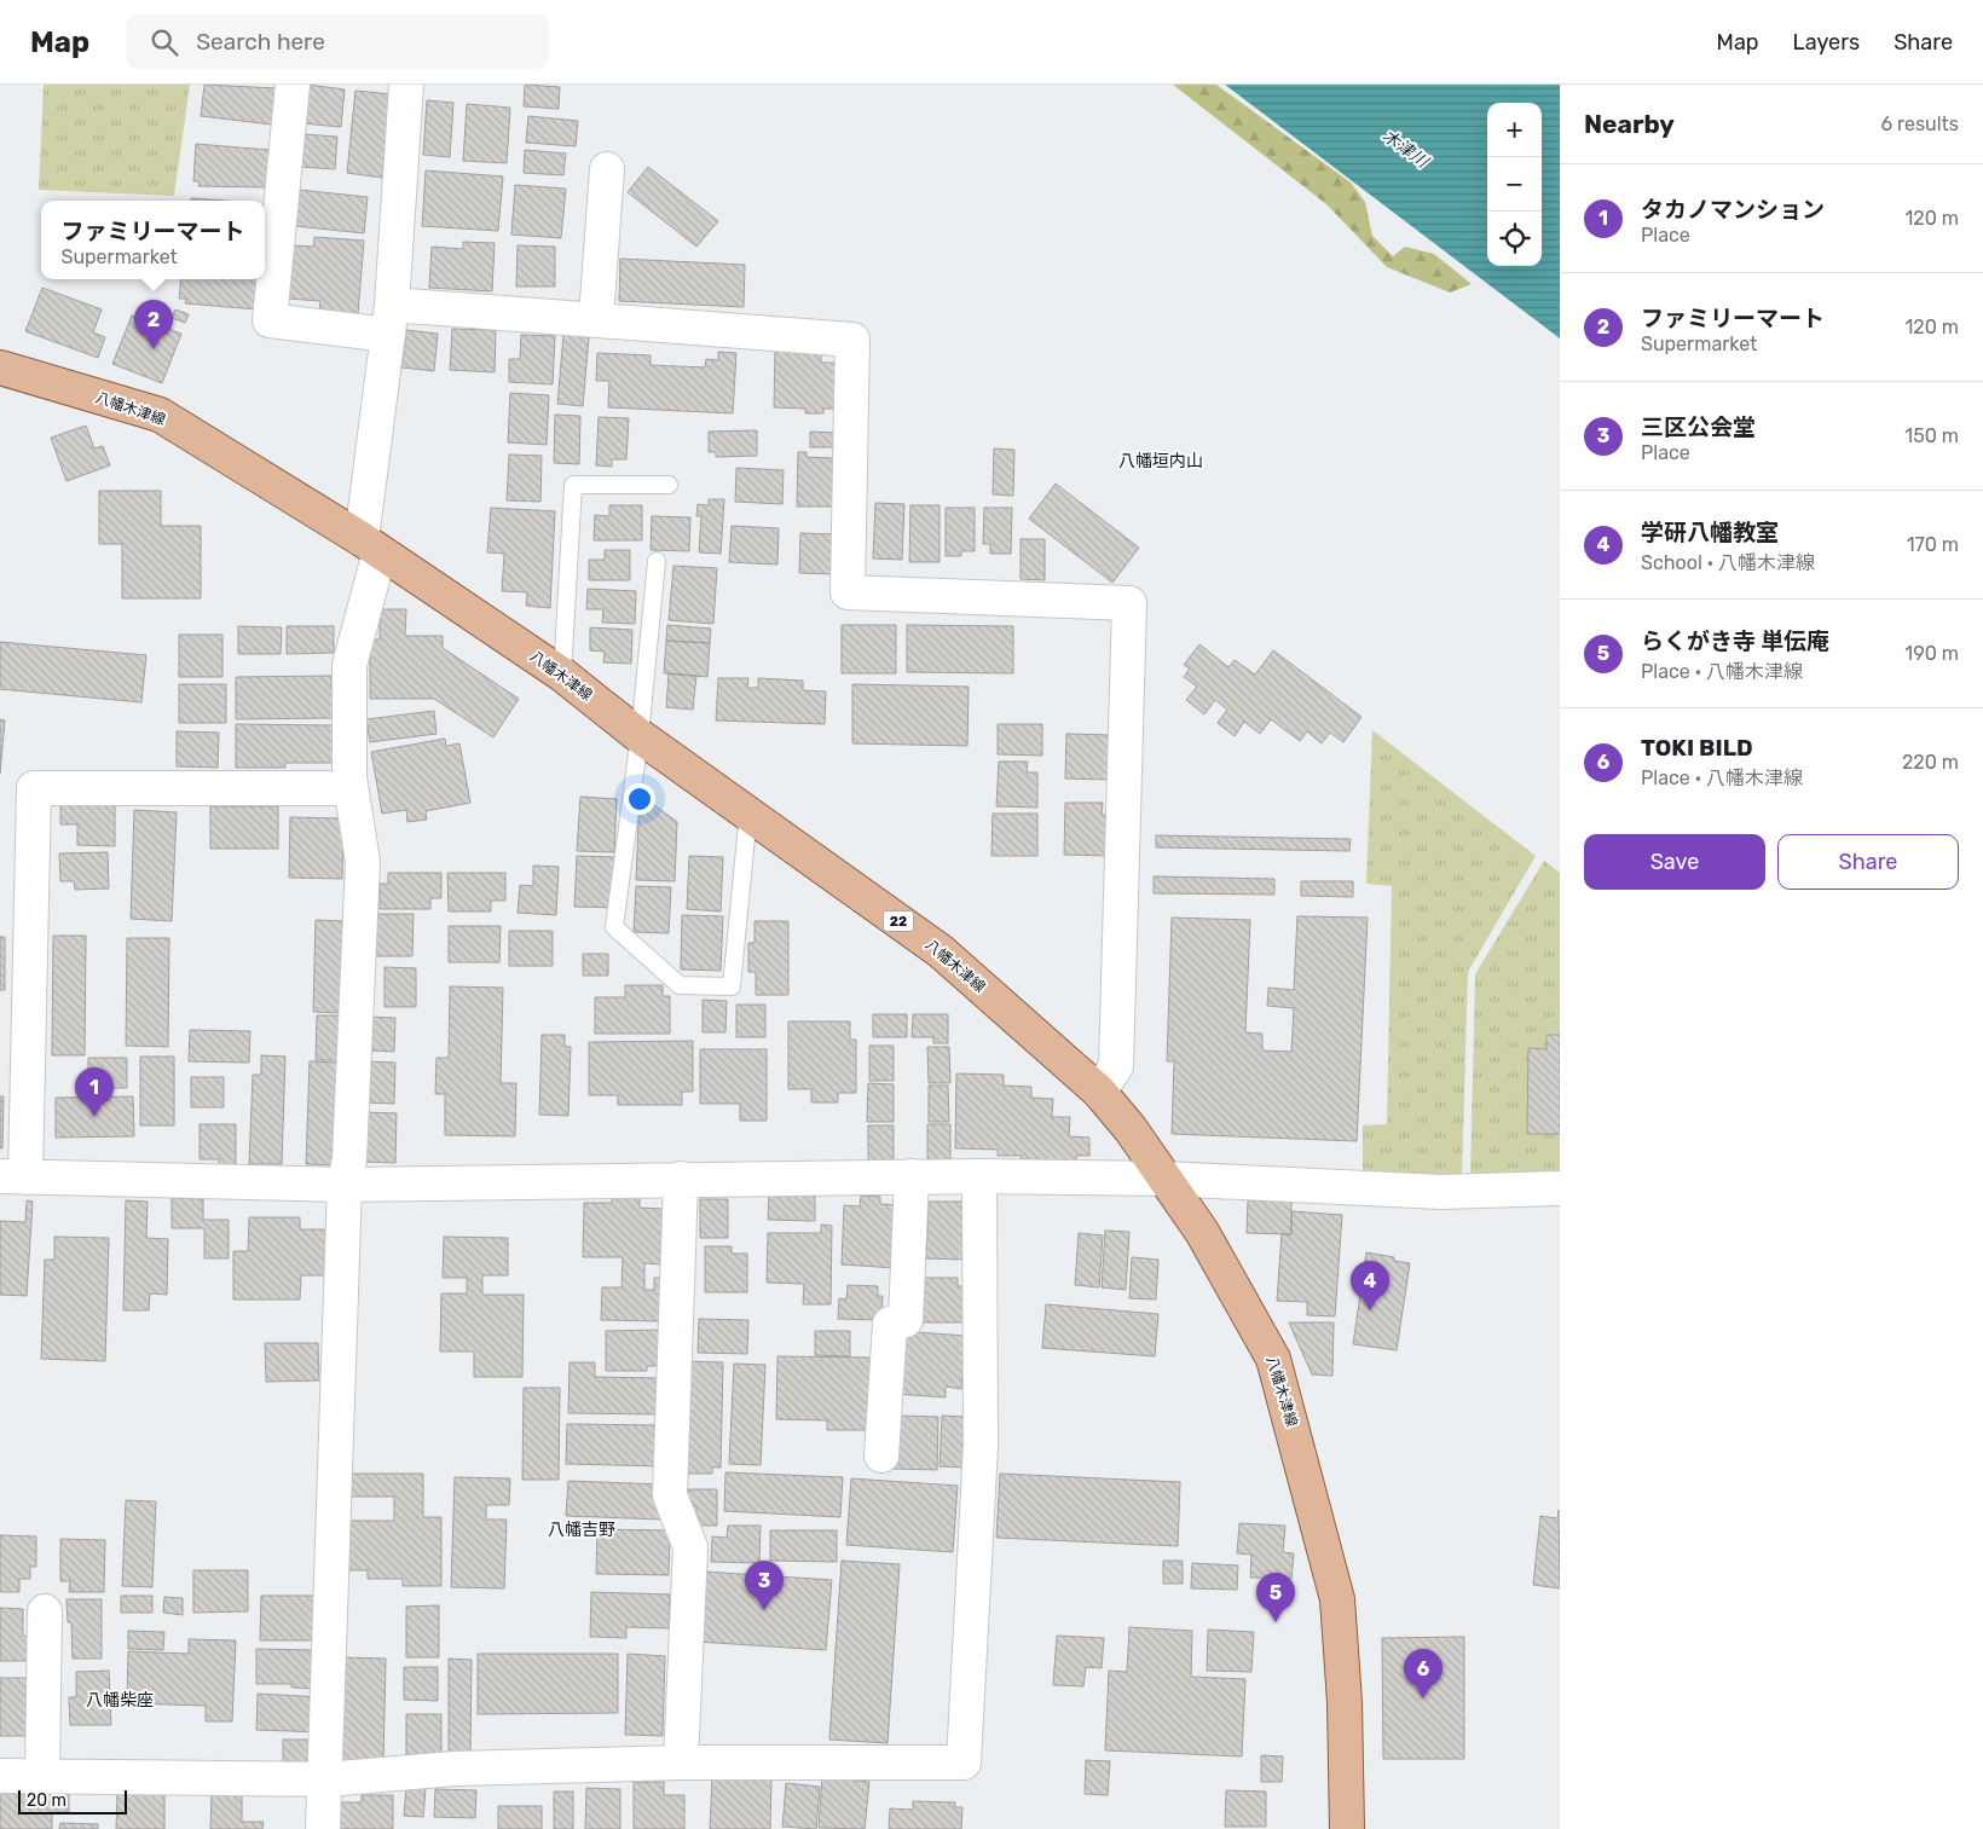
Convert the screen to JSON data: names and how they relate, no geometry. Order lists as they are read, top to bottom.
{
  "streets": {
    "main road": ["八幡木津線", "22"]
  },
  "districts": ["八幡垣内山", "八幡吉野", "八幡柴座"],
  "water": ["木津川"],
  "scale_bar": "20 m",
  "page": {
    "header": "Map",
    "search": "Search here",
    "nav": ["Map", "Layers", "Share"],
    "heading": ["Nearby", "6 results"],
    "map_buttons": ["+", "−"],
    "list": [
      {
        "mark": "1",
        "name": "タカノマンション",
        "note": "Place",
        "value": "120 m"
      },
      {
        "mark": "2",
        "name": "ファミリーマート",
        "note": "Supermarket",
        "value": "120 m"
      },
      {
        "mark": "3",
        "name": "三区公会堂",
        "note": "Place",
        "value": "150 m"
      },
      {
        "mark": "4",
        "name": "学研八幡教室",
        "note": "School · 八幡木津線",
        "value": "170 m"
      },
      {
        "mark": "5",
        "name": "らくがき寺 単伝庵",
        "note": "Place · 八幡木津線",
        "value": "190 m"
      },
      {
        "mark": "6",
        "name": "TOKI BILD",
        "note": "Place · 八幡木津線",
        "value": "220 m"
      }
    ],
    "popup": ["ファミリーマート", "Supermarket"],
    "pins": [
      "2",
      "1",
      "4",
      "3",
      "5",
      "6"
    ],
    "buttons": ["Save", "Share"],
    "scale": "20 m"
  }
}
